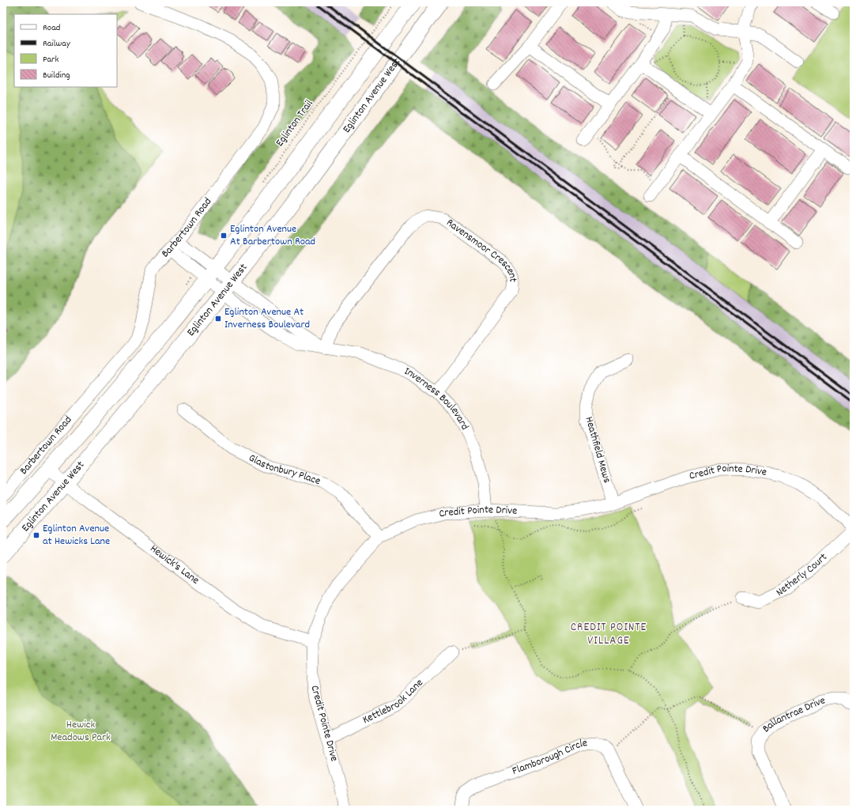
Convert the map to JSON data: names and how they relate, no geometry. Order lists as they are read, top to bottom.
{
  "streets": {
    "main road": ["Eglinton Avenue West"],
    "street": [
      "Barbertown Road",
      "Ravensmoor Crescent",
      "Inverness Boulevard",
      "Heathfield Mews",
      "Glastonbury Place",
      "Credit Pointe Drive",
      "Hewick's Lane",
      "Netherly Court",
      "Kettlebrook Lane",
      "Ballantrae Drive",
      "Flamborough Circle"
    ],
    "path": ["Eglinton Trail"]
  },
  "crossings": [
    ["Eglinton Avenue West", "Inverness Boulevard"],
    ["Eglinton Avenue West", "Hewick's Lane"],
    ["Barbertown Road", "Inverness Boulevard"],
    ["Ravensmoor Crescent", "Inverness Boulevard"],
    ["Inverness Boulevard", "Credit Pointe Drive"],
    ["Heathfield Mews", "Credit Pointe Drive"],
    ["Glastonbury Place", "Credit Pointe Drive"],
    ["Credit Pointe Drive", "Hewick's Lane"],
    ["Credit Pointe Drive", "Netherly Court"],
    ["Credit Pointe Drive", "Kettlebrook Lane"]
  ],
  "districts": ["CREDIT POINTE VILLAGE"],
  "parks": ["Hewick Meadows Park"],
  "places": {
    "transit": ["Eglinton Avenue At Barbertown Road", "Eglinton Avenue At Inverness Boulevard", "Eglinton Avenue at Hewicks Lane"]
  },
  "legend": [
    "Road",
    "Railway",
    "Park",
    "Building"
  ]
}
